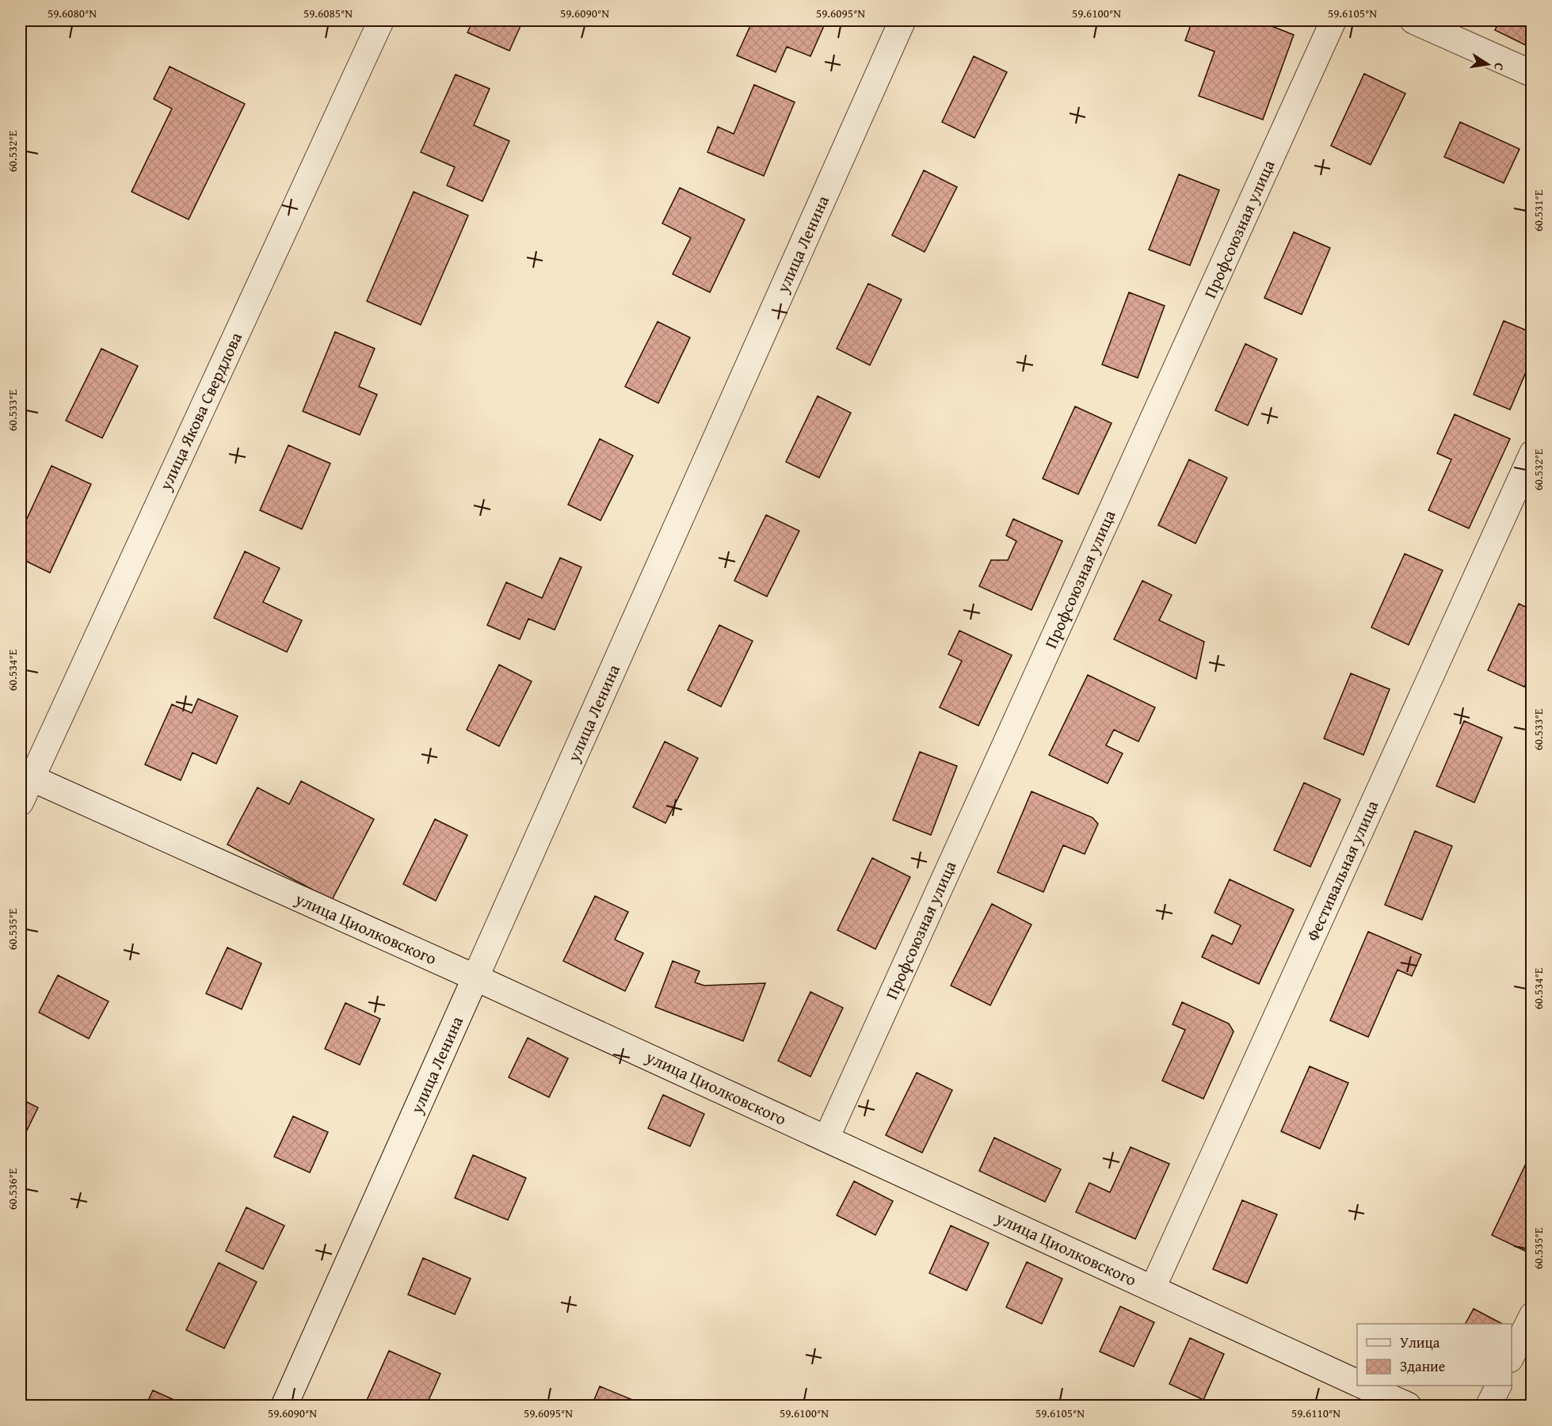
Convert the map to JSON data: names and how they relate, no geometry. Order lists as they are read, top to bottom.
{
  "streets": {
    "main road": ["улица Ленина", "улица Циолковского"],
    "street": ["Профсоюзная улица", "улица Якова Свердлова", "Фестивальная улица"]
  },
  "crossings": [
    ["Профсоюзная улица", "улица Циолковского"],
    ["улица Ленина", "улица Циолковского"],
    ["улица Якова Свердлова", "улица Циолковского"],
    ["Фестивальная улица", "улица Циолковского"]
  ],
  "legend": ["Улица", "Здание"],
  "north": "right",
  "coordinates": [
    "59.6080°N",
    "59.6085°N",
    "59.6090°N",
    "59.6095°N",
    "59.6100°N",
    "59.6105°N",
    "60.532°E",
    "60.531°E",
    "60.533°E",
    "60.534°E",
    "60.535°E",
    "60.536°E",
    "59.6110°N"
  ]
}
